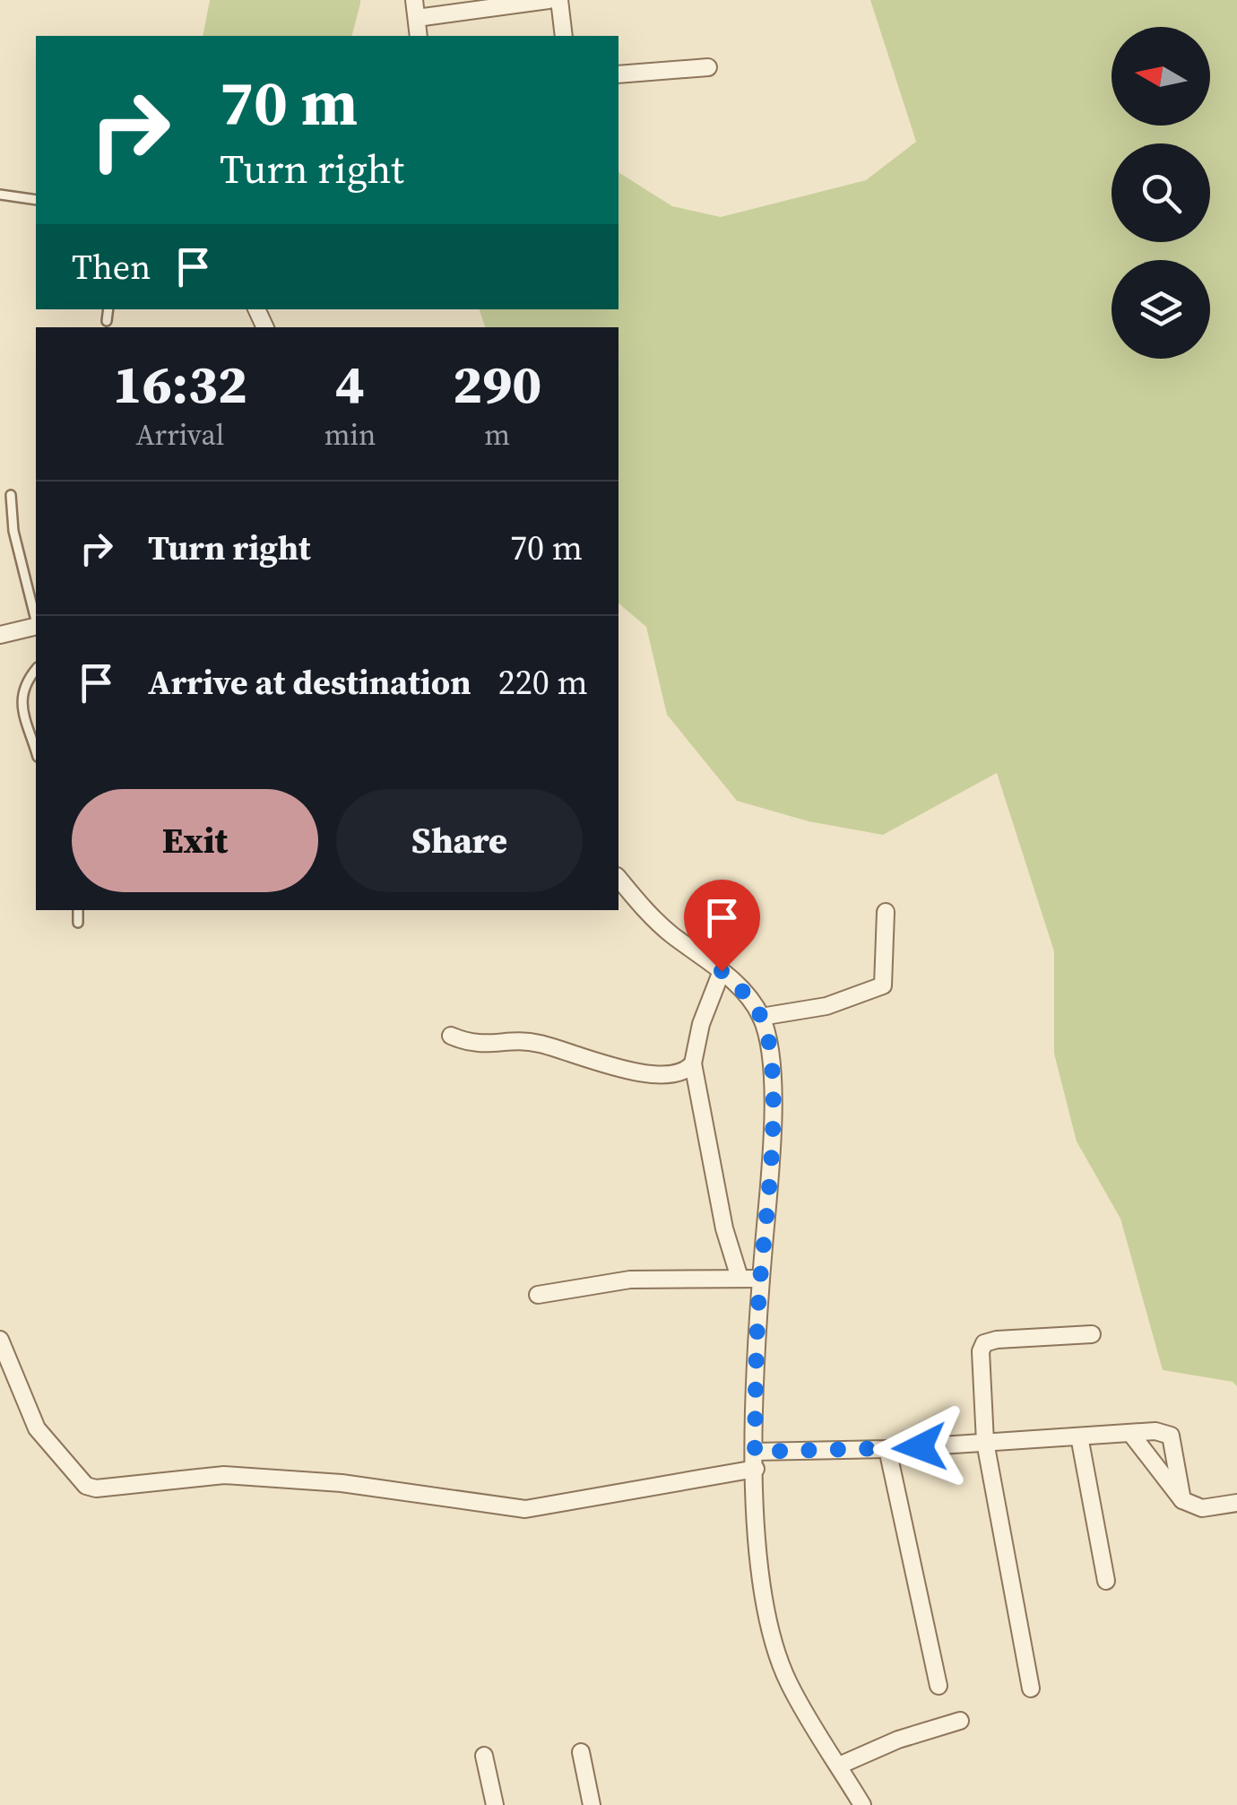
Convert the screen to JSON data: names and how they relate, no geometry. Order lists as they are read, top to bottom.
{
  "north": "left",
  "page": {
    "turn": ["70 m", "Turn right"],
    "then": "Then",
    "eta": [
      "16:32",
      "Arrival",
      "4",
      "min",
      "290",
      "m"
    ],
    "list": [
      {
        "name": "Turn right",
        "value": "70 m"
      },
      {
        "name": "Arrive at destination",
        "value": "220 m"
      }
    ],
    "buttons": ["Exit", "Share"]
  }
}
